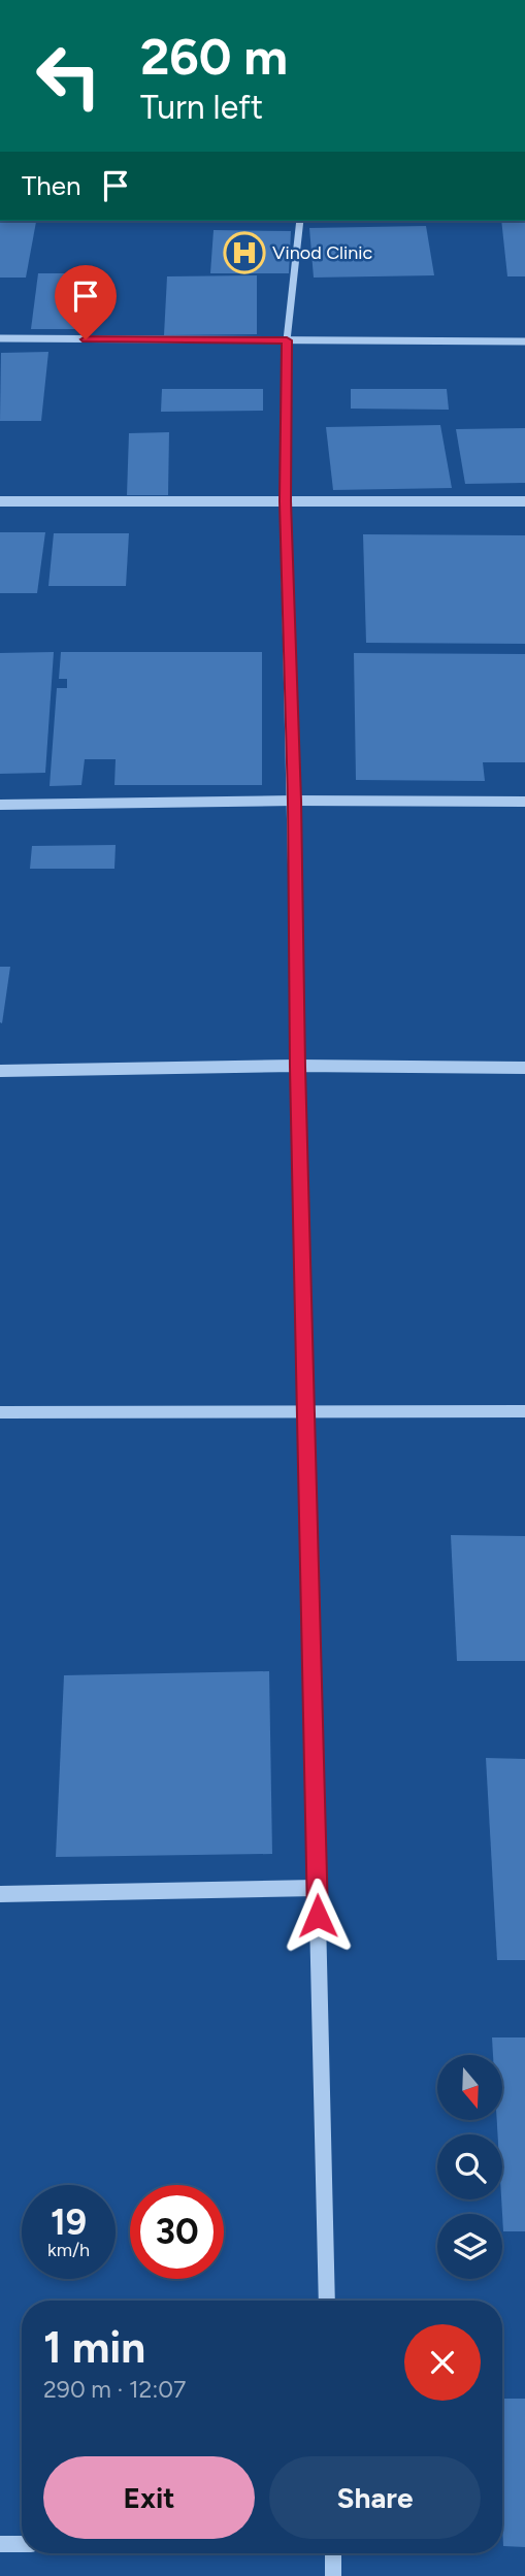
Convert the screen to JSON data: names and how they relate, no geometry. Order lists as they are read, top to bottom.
{
  "places": {
    "hospital": ["Vinod Clinic"]
  },
  "north": "bottom",
  "page": {
    "turn": ["260 m", "Turn left"],
    "then": "Then",
    "speed": "19 km/h",
    "limit": "30",
    "heading": ["1 min", "290 m · 12:07"],
    "buttons": ["Exit", "Share"]
  }
}
